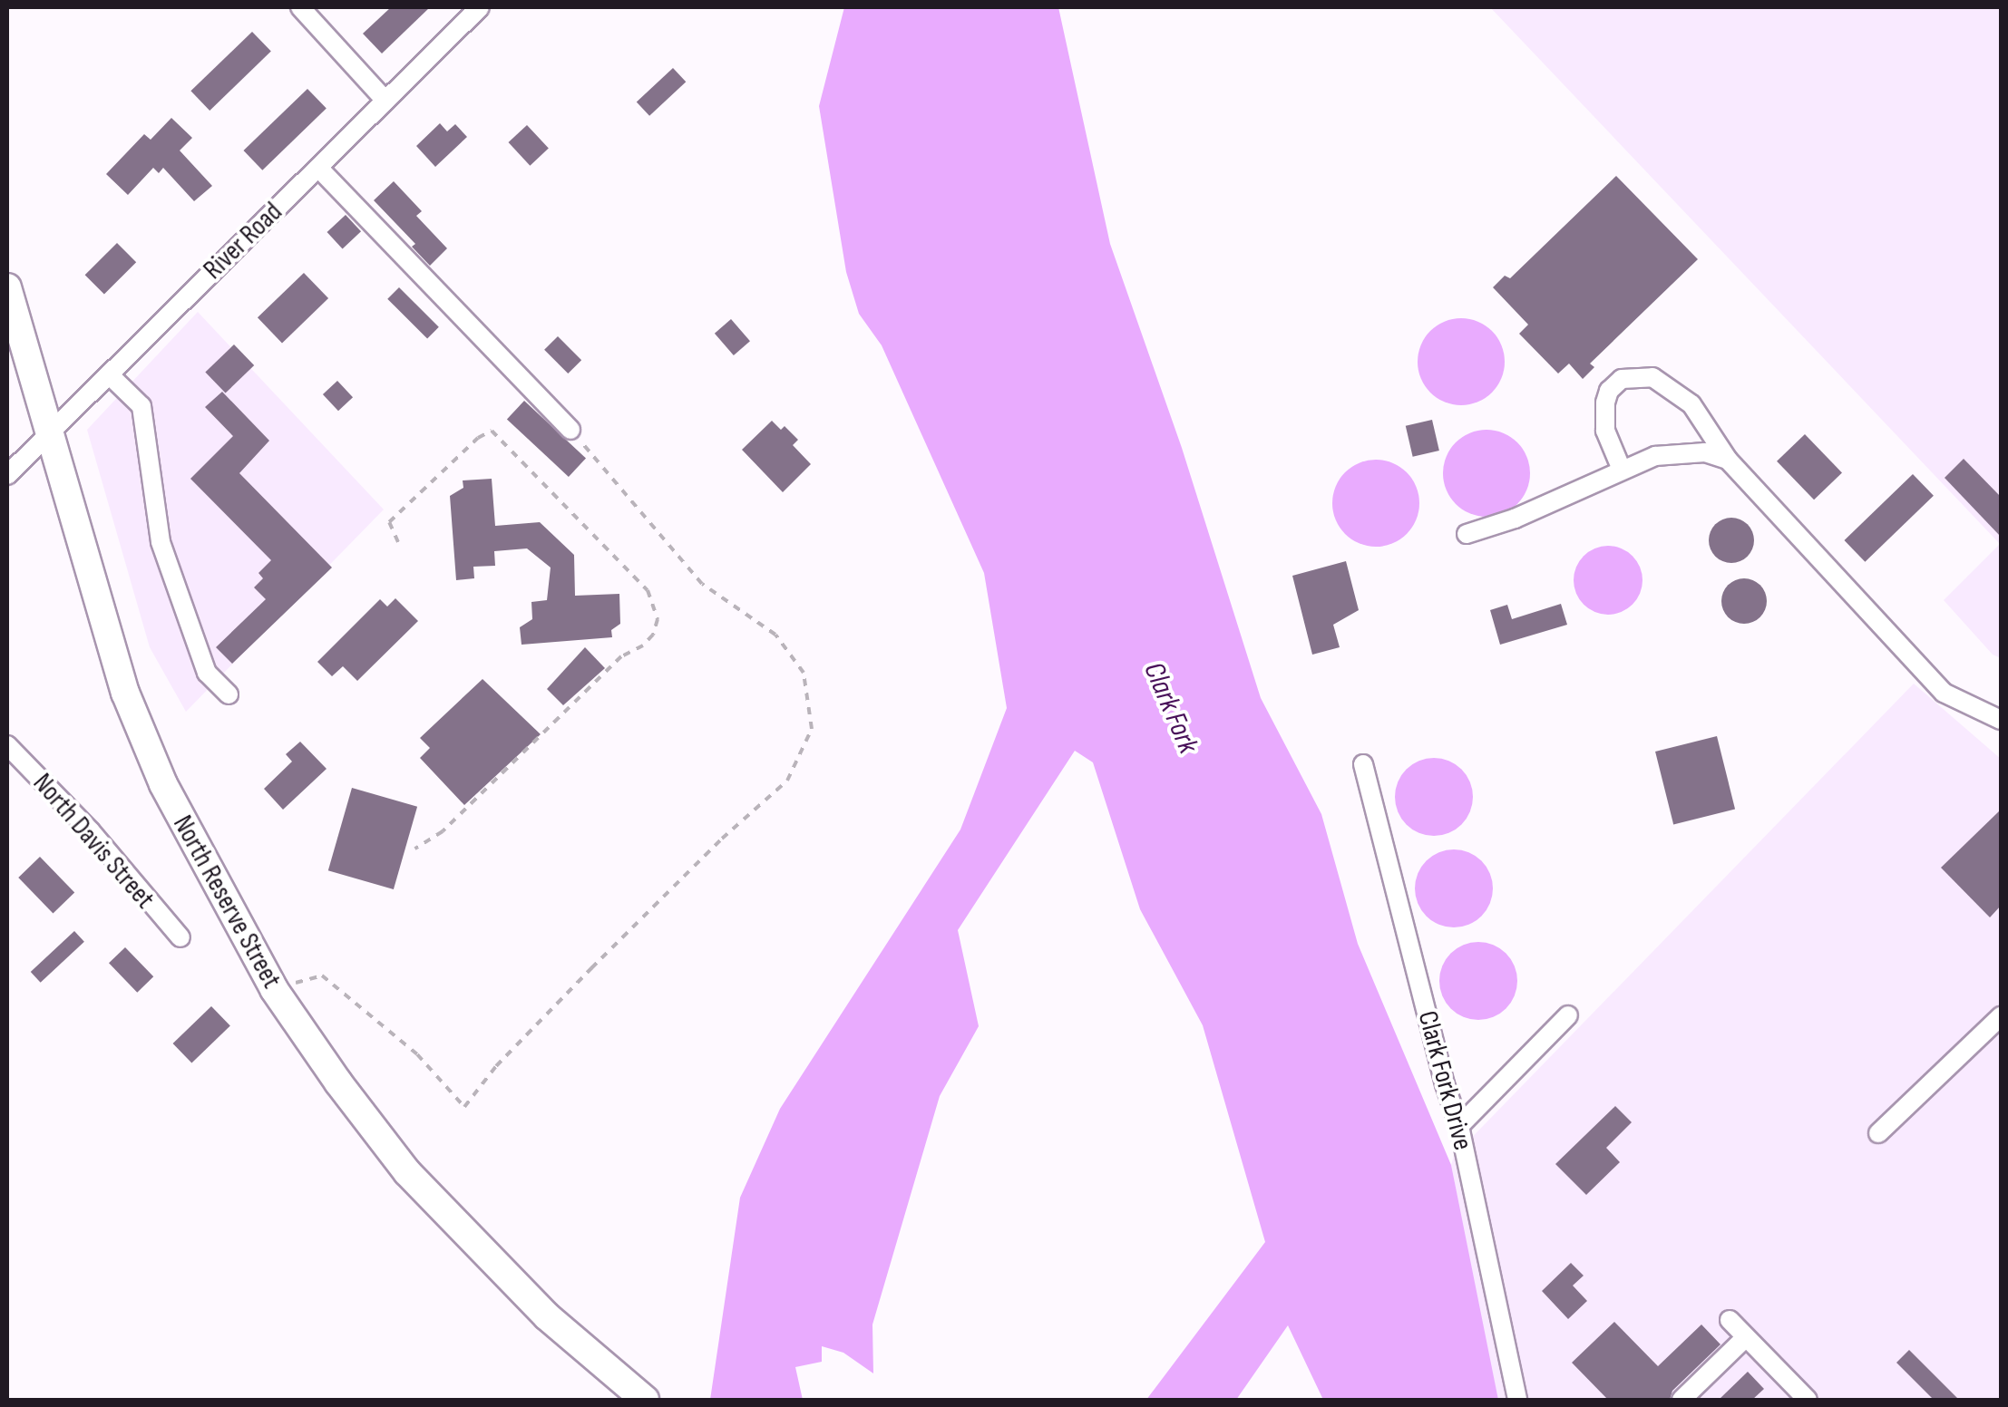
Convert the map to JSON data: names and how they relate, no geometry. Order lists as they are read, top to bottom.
{
  "streets": {
    "highway": ["North Reserve Street"],
    "street": ["River Road", "North Davis Street", "Clark Fork Drive"]
  },
  "crossings": [
    ["River Road", "North Reserve Street"]
  ],
  "water": ["Clark Fork"]
}
